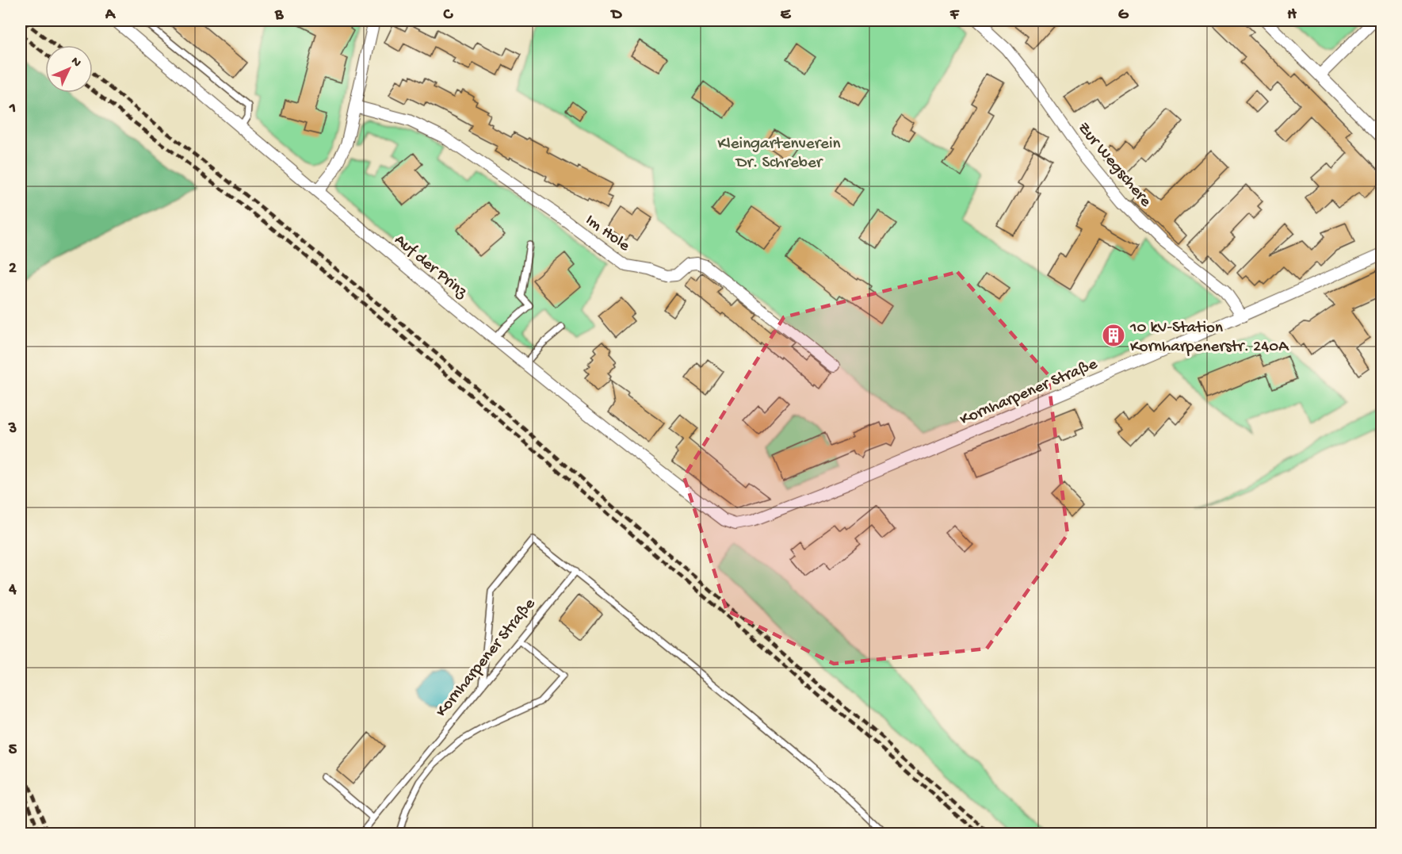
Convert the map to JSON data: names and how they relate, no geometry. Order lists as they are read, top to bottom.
{
  "streets": {
    "street": [
      "Zur Wegschere",
      "Im Hole",
      "Auf der Prinz",
      "Kornharpener Straße"
    ]
  },
  "crossings": [
    ["Zur Wegschere", "Kornharpener Straße"],
    ["Auf der Prinz", "Kornharpener Straße"]
  ],
  "parks": ["Kleingartenverein Dr. Schreber"],
  "places": {
    "building": ["10 kV-Station Kornharpenerstr. 240A"]
  },
  "north": "top right",
  "grid": {
    "columns": [
      "A",
      "B",
      "C",
      "D",
      "E",
      "F",
      "G",
      "H"
    ],
    "rows": [
      "1",
      "2",
      "3",
      "4",
      "5"
    ]
  }
}
